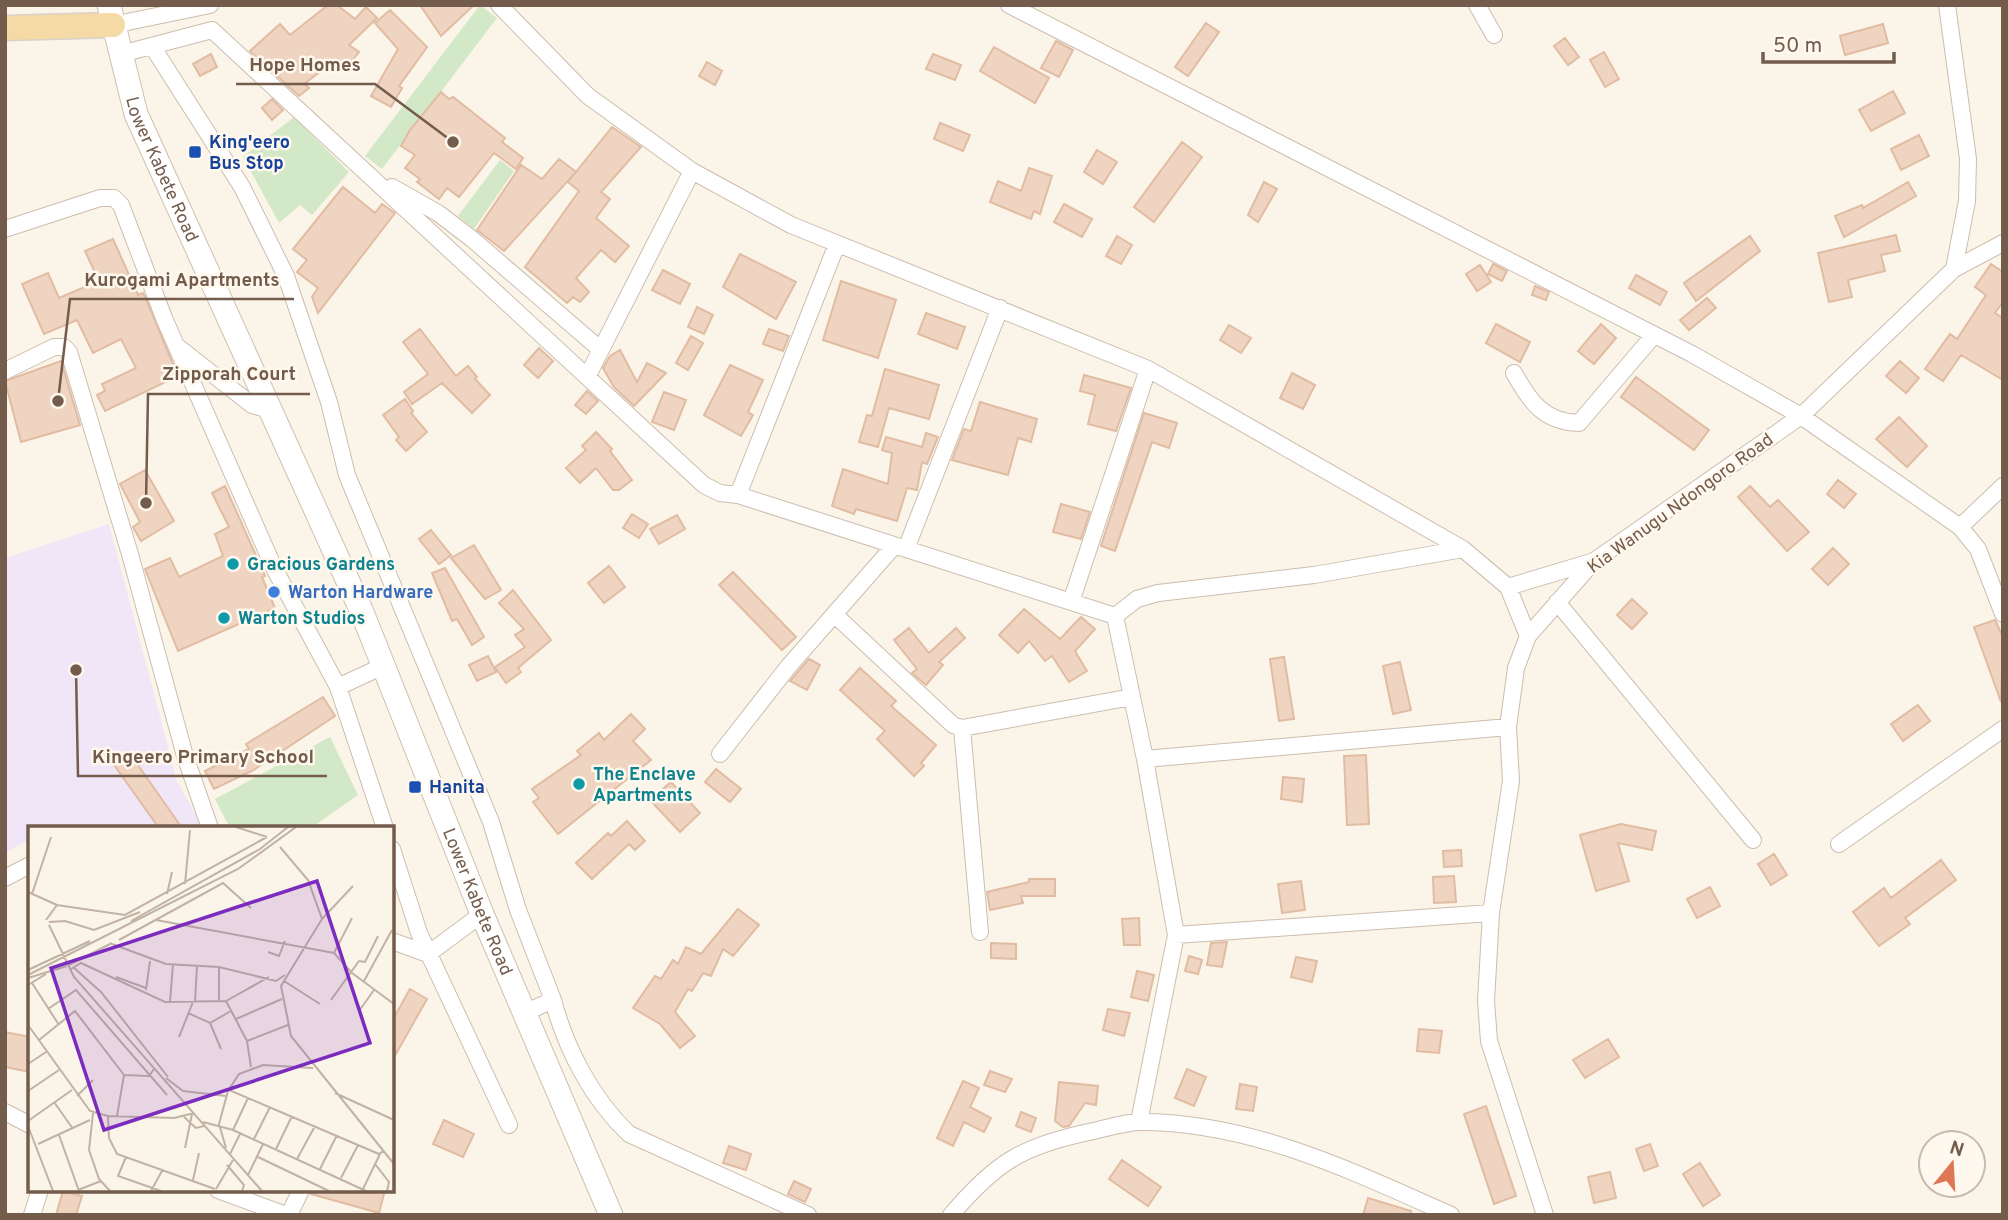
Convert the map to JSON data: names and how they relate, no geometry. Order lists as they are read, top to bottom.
{
  "streets": {
    "main road": ["Lower Kabete Road"],
    "street": ["Kia Wanugu Ndongoro Road"]
  },
  "places": {
    "other": [
      "Hope Homes",
      "Kurogami Apartments",
      "Zipporah Court",
      "Gracious Gardens",
      "Warton Hardware",
      "Warton Studios",
      "Kingeero Primary School",
      "The Enclave Apartments"
    ],
    "transit": ["King'eero Bus Stop", "Hanita"]
  },
  "scale_bar": "50 m",
  "north": "top"
}
